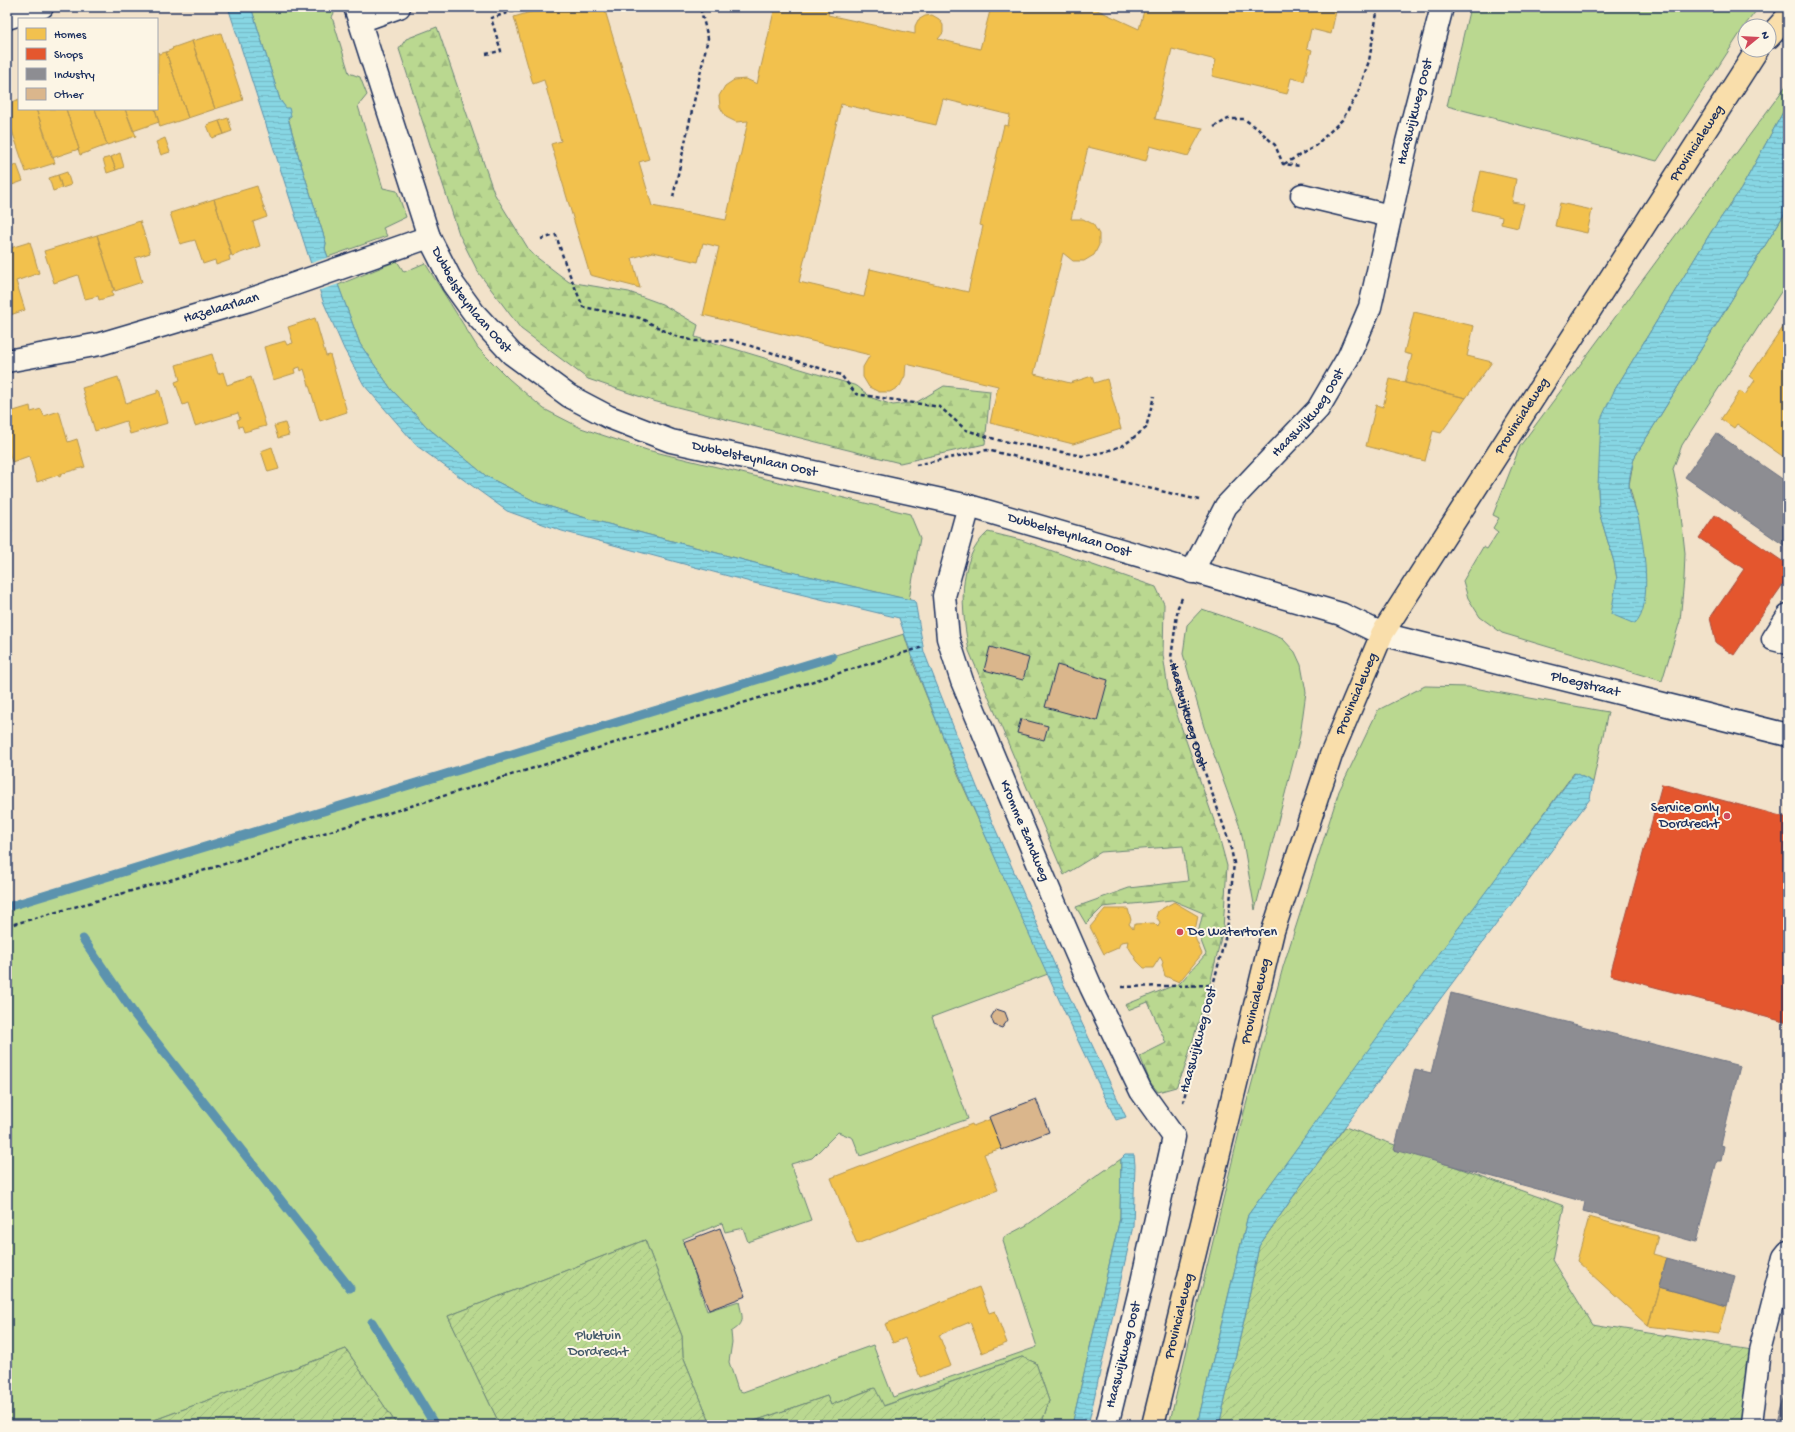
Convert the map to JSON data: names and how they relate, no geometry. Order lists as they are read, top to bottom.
{
  "streets": {
    "main road": ["Provincialeweg"],
    "street": [
      "Haaswijkweg Oost",
      "Dubbelsteynlaan Oost",
      "Hazelaarlaan",
      "Ploegstraat",
      "Kromme Zandweg"
    ]
  },
  "crossings": [
    ["Haaswijkweg Oost", "Dubbelsteynlaan Oost"],
    ["Haaswijkweg Oost", "Kromme Zandweg"],
    ["Provincialeweg", "Dubbelsteynlaan Oost"],
    ["Provincialeweg", "Ploegstraat"],
    ["Dubbelsteynlaan Oost", "Hazelaarlaan"],
    ["Dubbelsteynlaan Oost", "Ploegstraat"],
    ["Dubbelsteynlaan Oost", "Kromme Zandweg"]
  ],
  "parks": ["Pluktuin Dordrecht"],
  "places": ["Service Only Dordrecht", "De Watertoren"],
  "legend": [
    "Homes",
    "Shops",
    "Industry",
    "Other"
  ],
  "north": "right"
}
